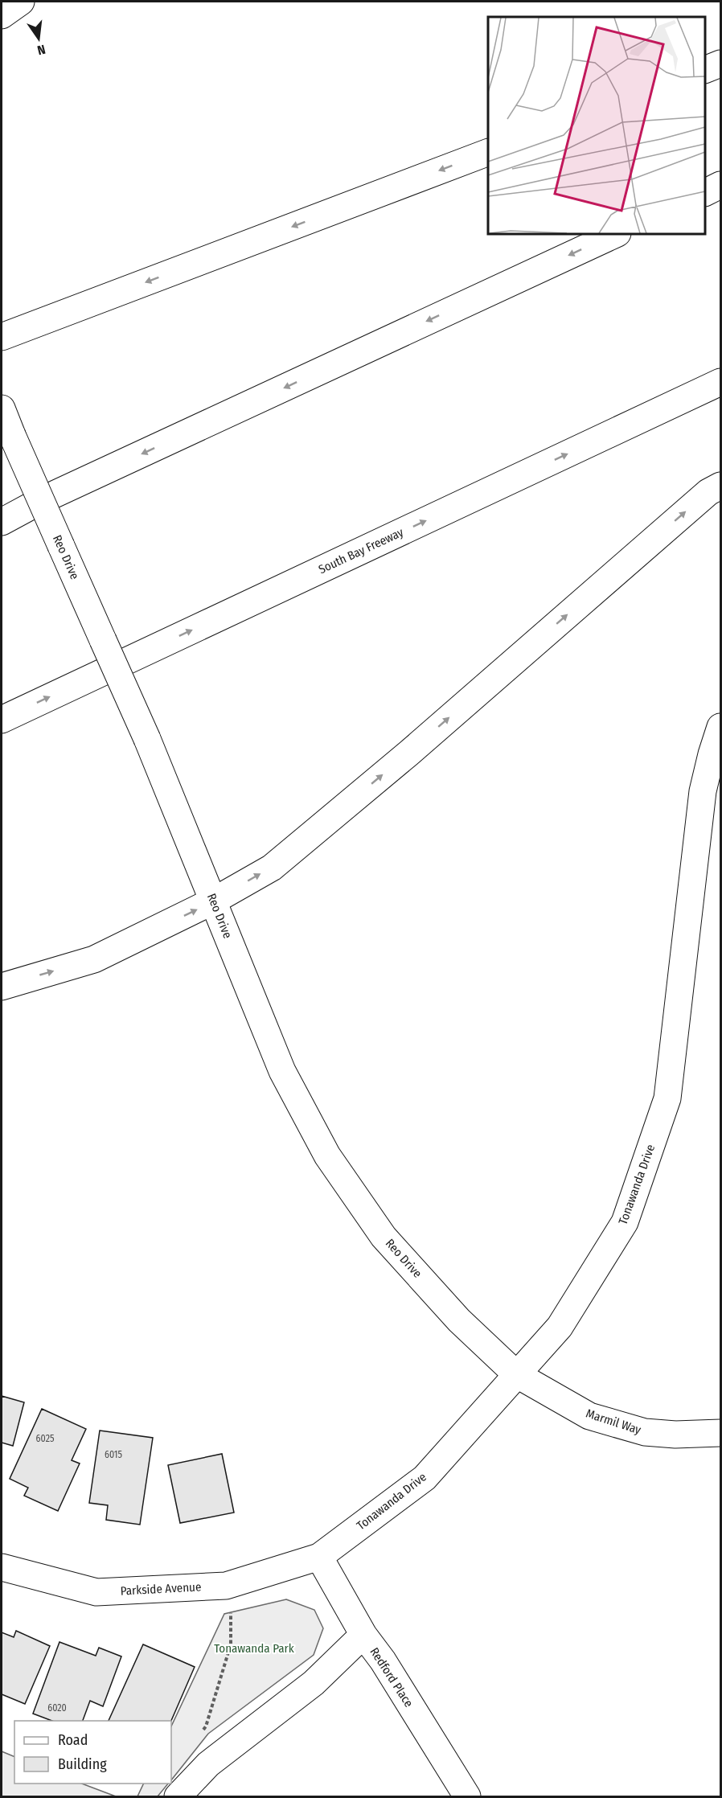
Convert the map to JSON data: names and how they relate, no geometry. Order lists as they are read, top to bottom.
{
  "streets": {
    "main road": [
      "South Bay Freeway",
      "Reo Drive",
      "Tonawanda Drive",
      "Marmil Way",
      "Parkside Avenue",
      "Redford Place"
    ]
  },
  "crossings": [
    ["Reo Drive", "Tonawanda Drive"],
    ["Reo Drive", "Marmil Way"],
    ["Tonawanda Drive", "Marmil Way"],
    ["Tonawanda Drive", "Parkside Avenue"],
    ["Tonawanda Drive", "Redford Place"],
    ["Parkside Avenue", "Redford Place"]
  ],
  "parks": ["Tonawanda Park"],
  "house_numbers": ["6025", "6015", "6020"],
  "legend": ["Road", "Building"],
  "north": "bottom"
}
